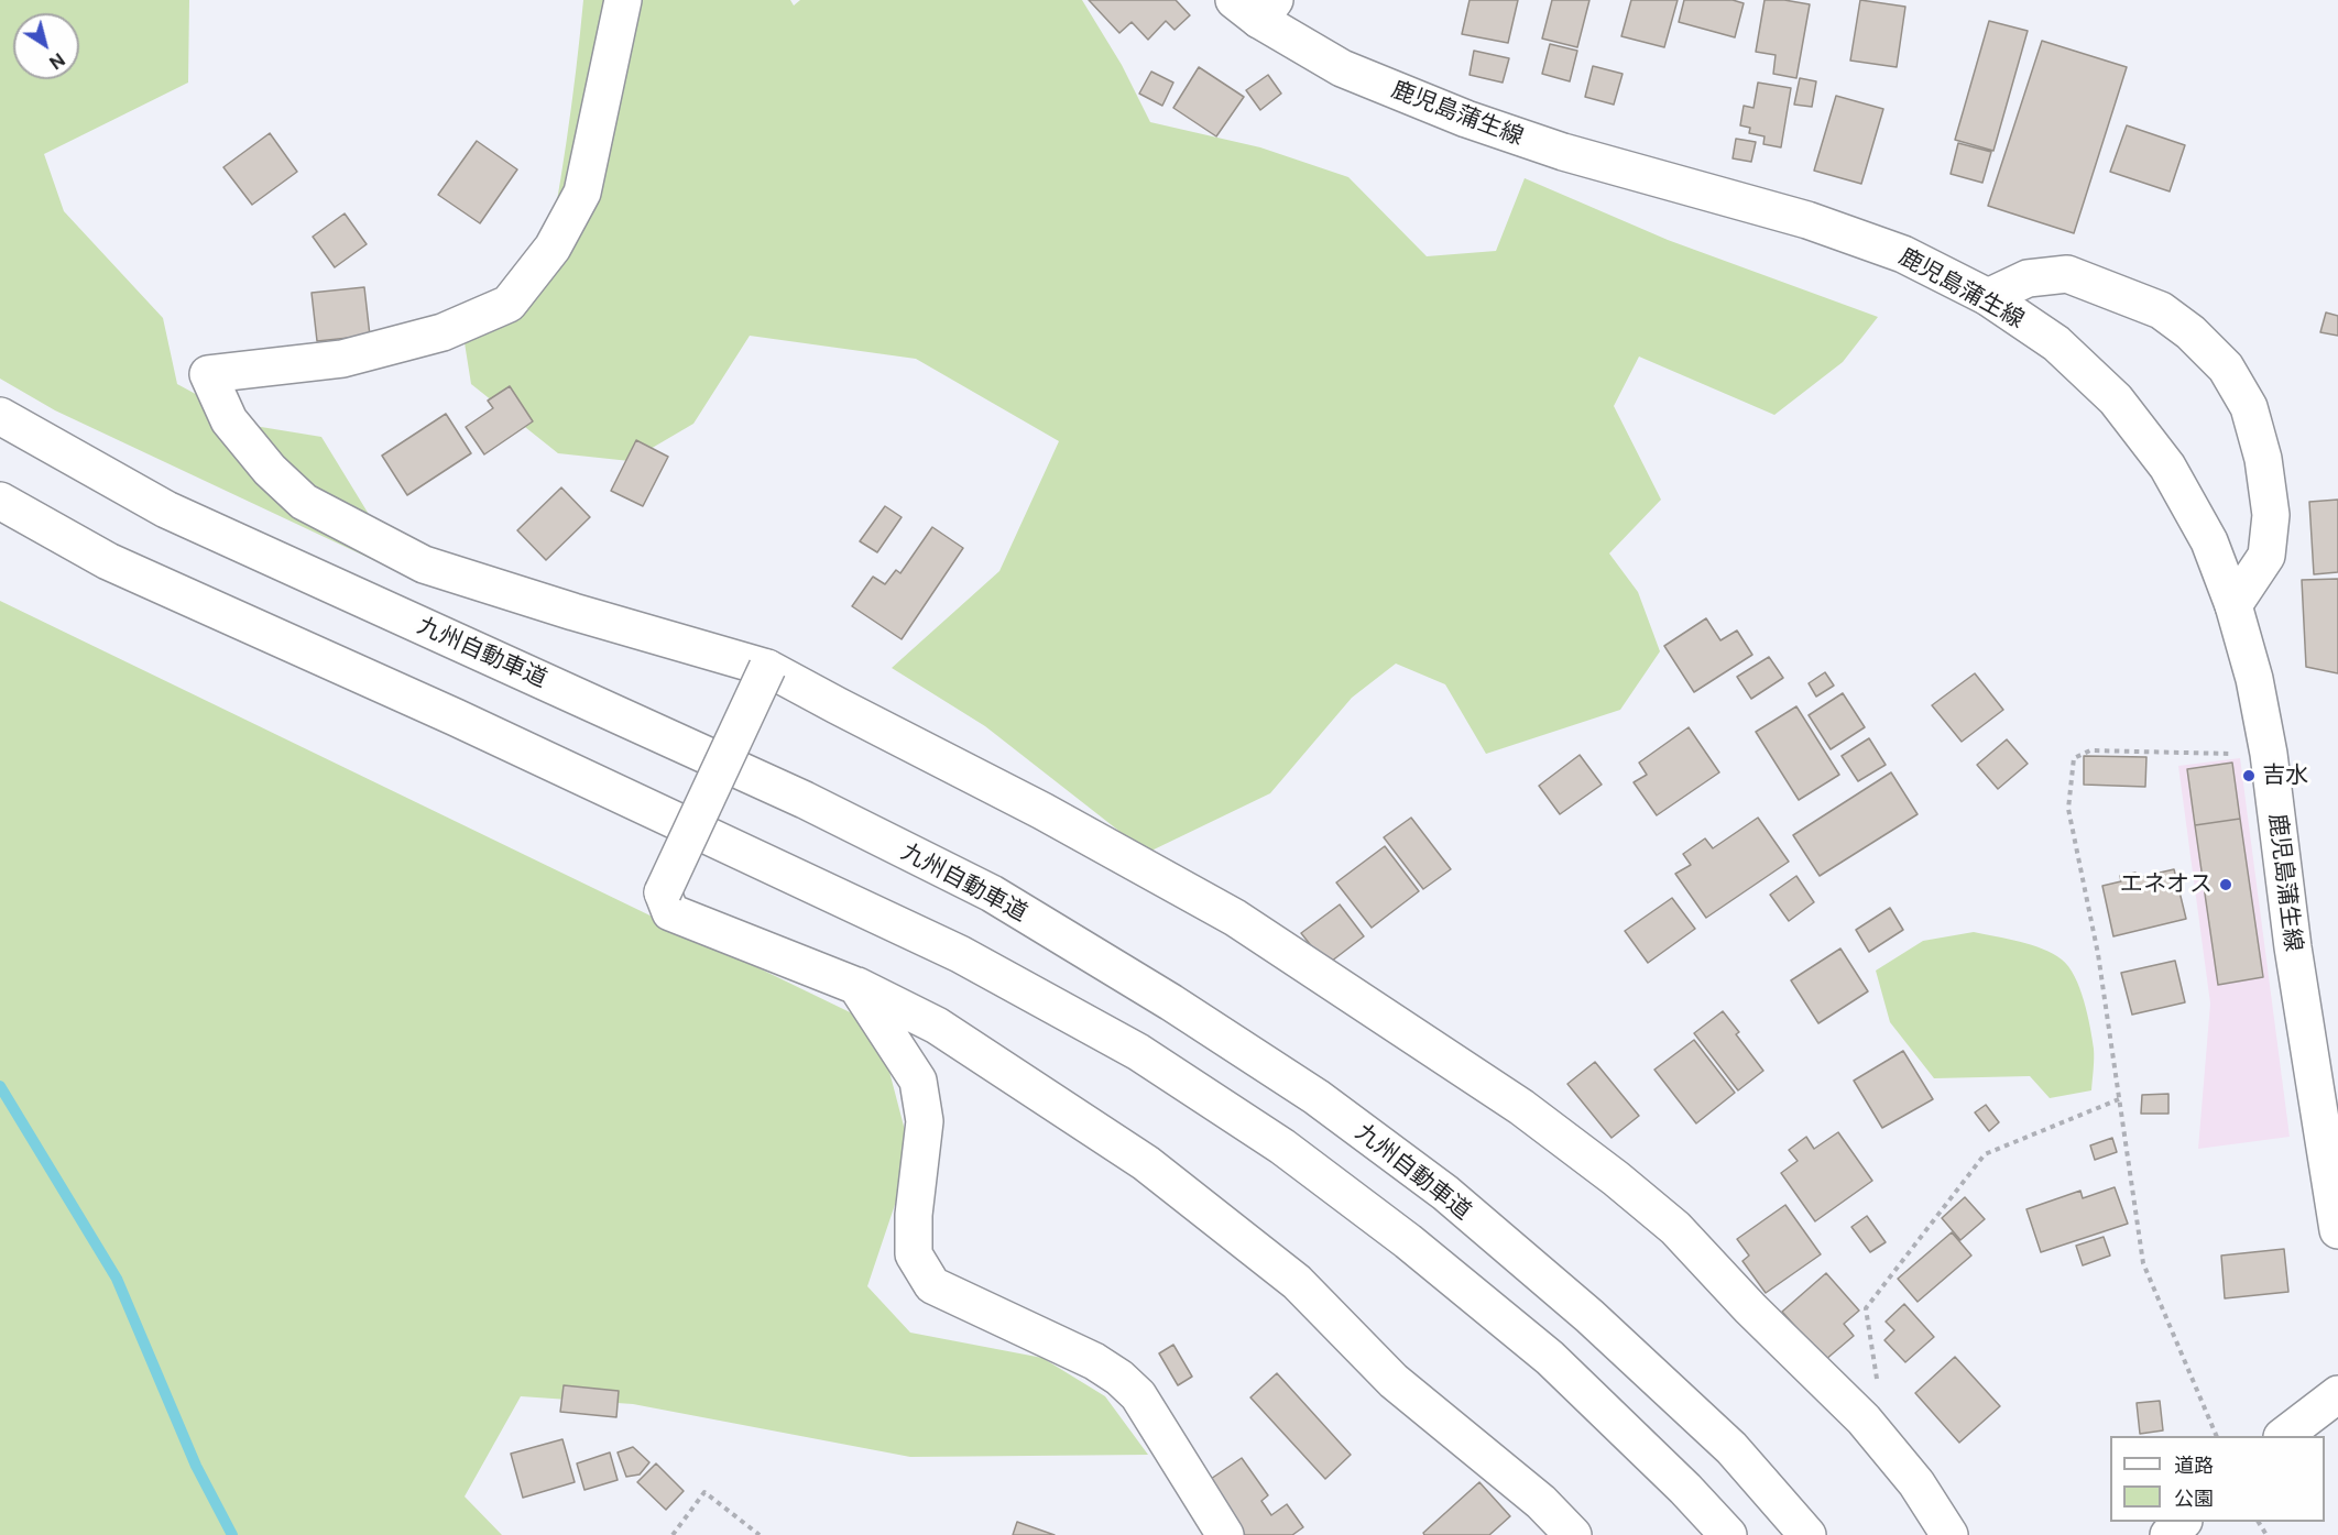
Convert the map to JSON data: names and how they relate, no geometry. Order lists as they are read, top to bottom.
{
  "streets": {
    "main road": ["鹿児島蒲生線", "九州自動車道"]
  },
  "places": ["吉水", "エネオス"],
  "legend": ["道路", "公園"],
  "north": "bottom right"
}
